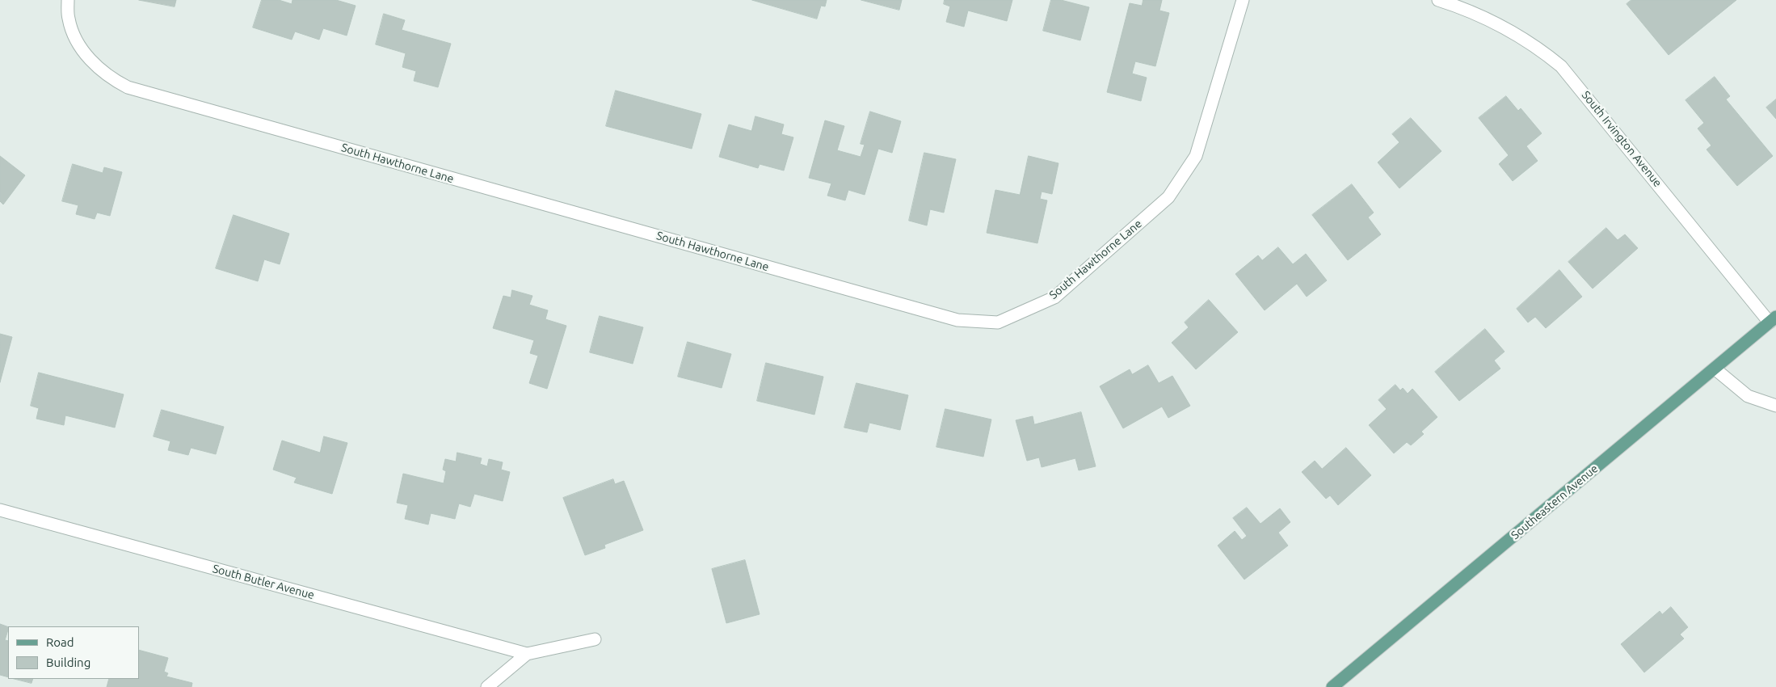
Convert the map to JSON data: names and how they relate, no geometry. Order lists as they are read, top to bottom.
{
  "streets": {
    "main road": ["Southeastern Avenue"],
    "street": ["South Irvington Avenue", "South Hawthorne Lane", "South Butler Avenue"]
  },
  "crossings": [
    ["South Irvington Avenue", "Southeastern Avenue"]
  ],
  "legend": ["Road", "Building"]
}
